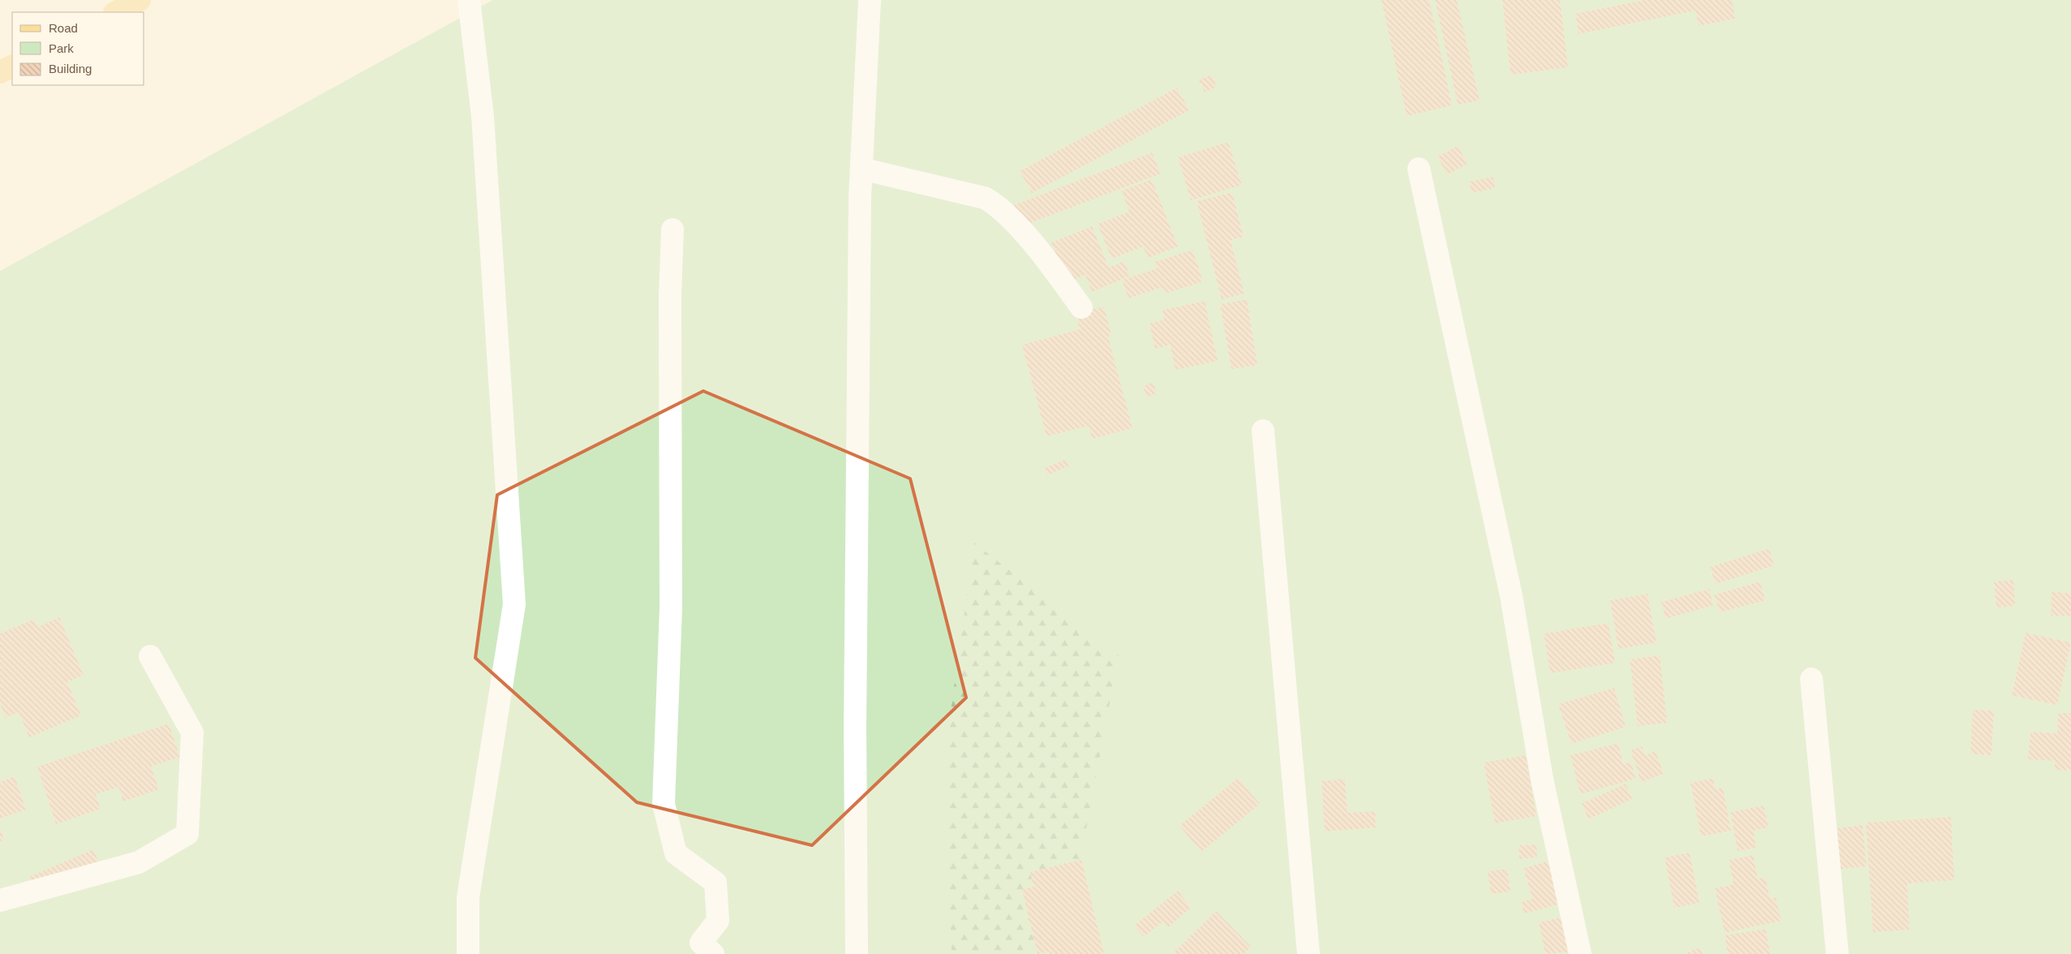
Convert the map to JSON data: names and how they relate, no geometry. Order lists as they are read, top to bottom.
{
  "legend": ["Road", "Park", "Building"]
}
